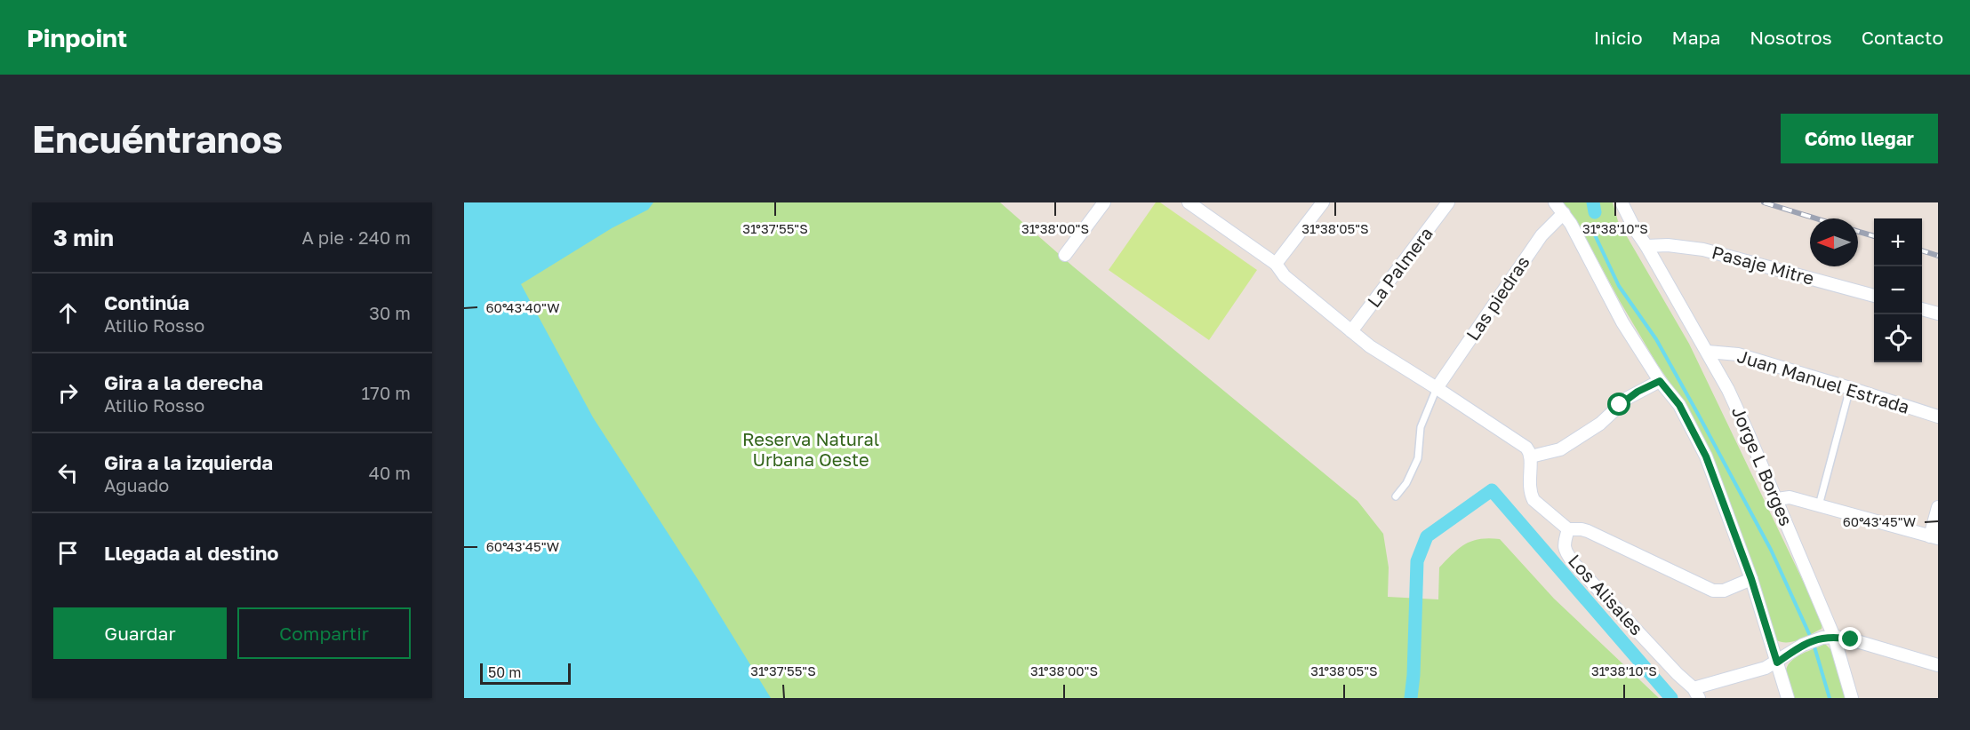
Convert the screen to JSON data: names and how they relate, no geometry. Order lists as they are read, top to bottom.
{
  "streets": {
    "street": [
      "Pasaje Mitre",
      "La Palmera",
      "Las piedras",
      "Juan Manuel Estrada",
      "Jorge L Borges",
      "Los Alisales"
    ]
  },
  "crossings": [
    ["Pasaje Mitre", "Jorge L Borges"],
    ["Juan Manuel Estrada", "Jorge L Borges"]
  ],
  "parks": ["Reserva Natural Urbana Oeste"],
  "scale_bar": "50 m",
  "north": "left",
  "page": {
    "header": "Pinpoint",
    "nav": [
      "Inicio",
      "Mapa",
      "Nosotros",
      "Contacto"
    ],
    "buttons": [
      "Cómo llegar",
      ["Guardar", "Compartir"]
    ],
    "title": "Encuéntranos",
    "heading": ["3 min", "A pie · 240 m"],
    "map_buttons": ["+", "−"],
    "list": [
      ["Continúa", "Atilio Rosso", "30 m"],
      ["Gira a la derecha", "Atilio Rosso", "170 m"],
      ["Gira a la izquierda", "Aguado", "40 m"],
      "Llegada al destino"
    ],
    "scale": "50 m"
  },
  "coordinates": [
    "31°37'55\"S",
    "31°38'00\"S",
    "31°38'05\"S",
    "31°38'10\"S",
    "60°43'40\"W",
    "60°43'45\"W"
  ]
}
